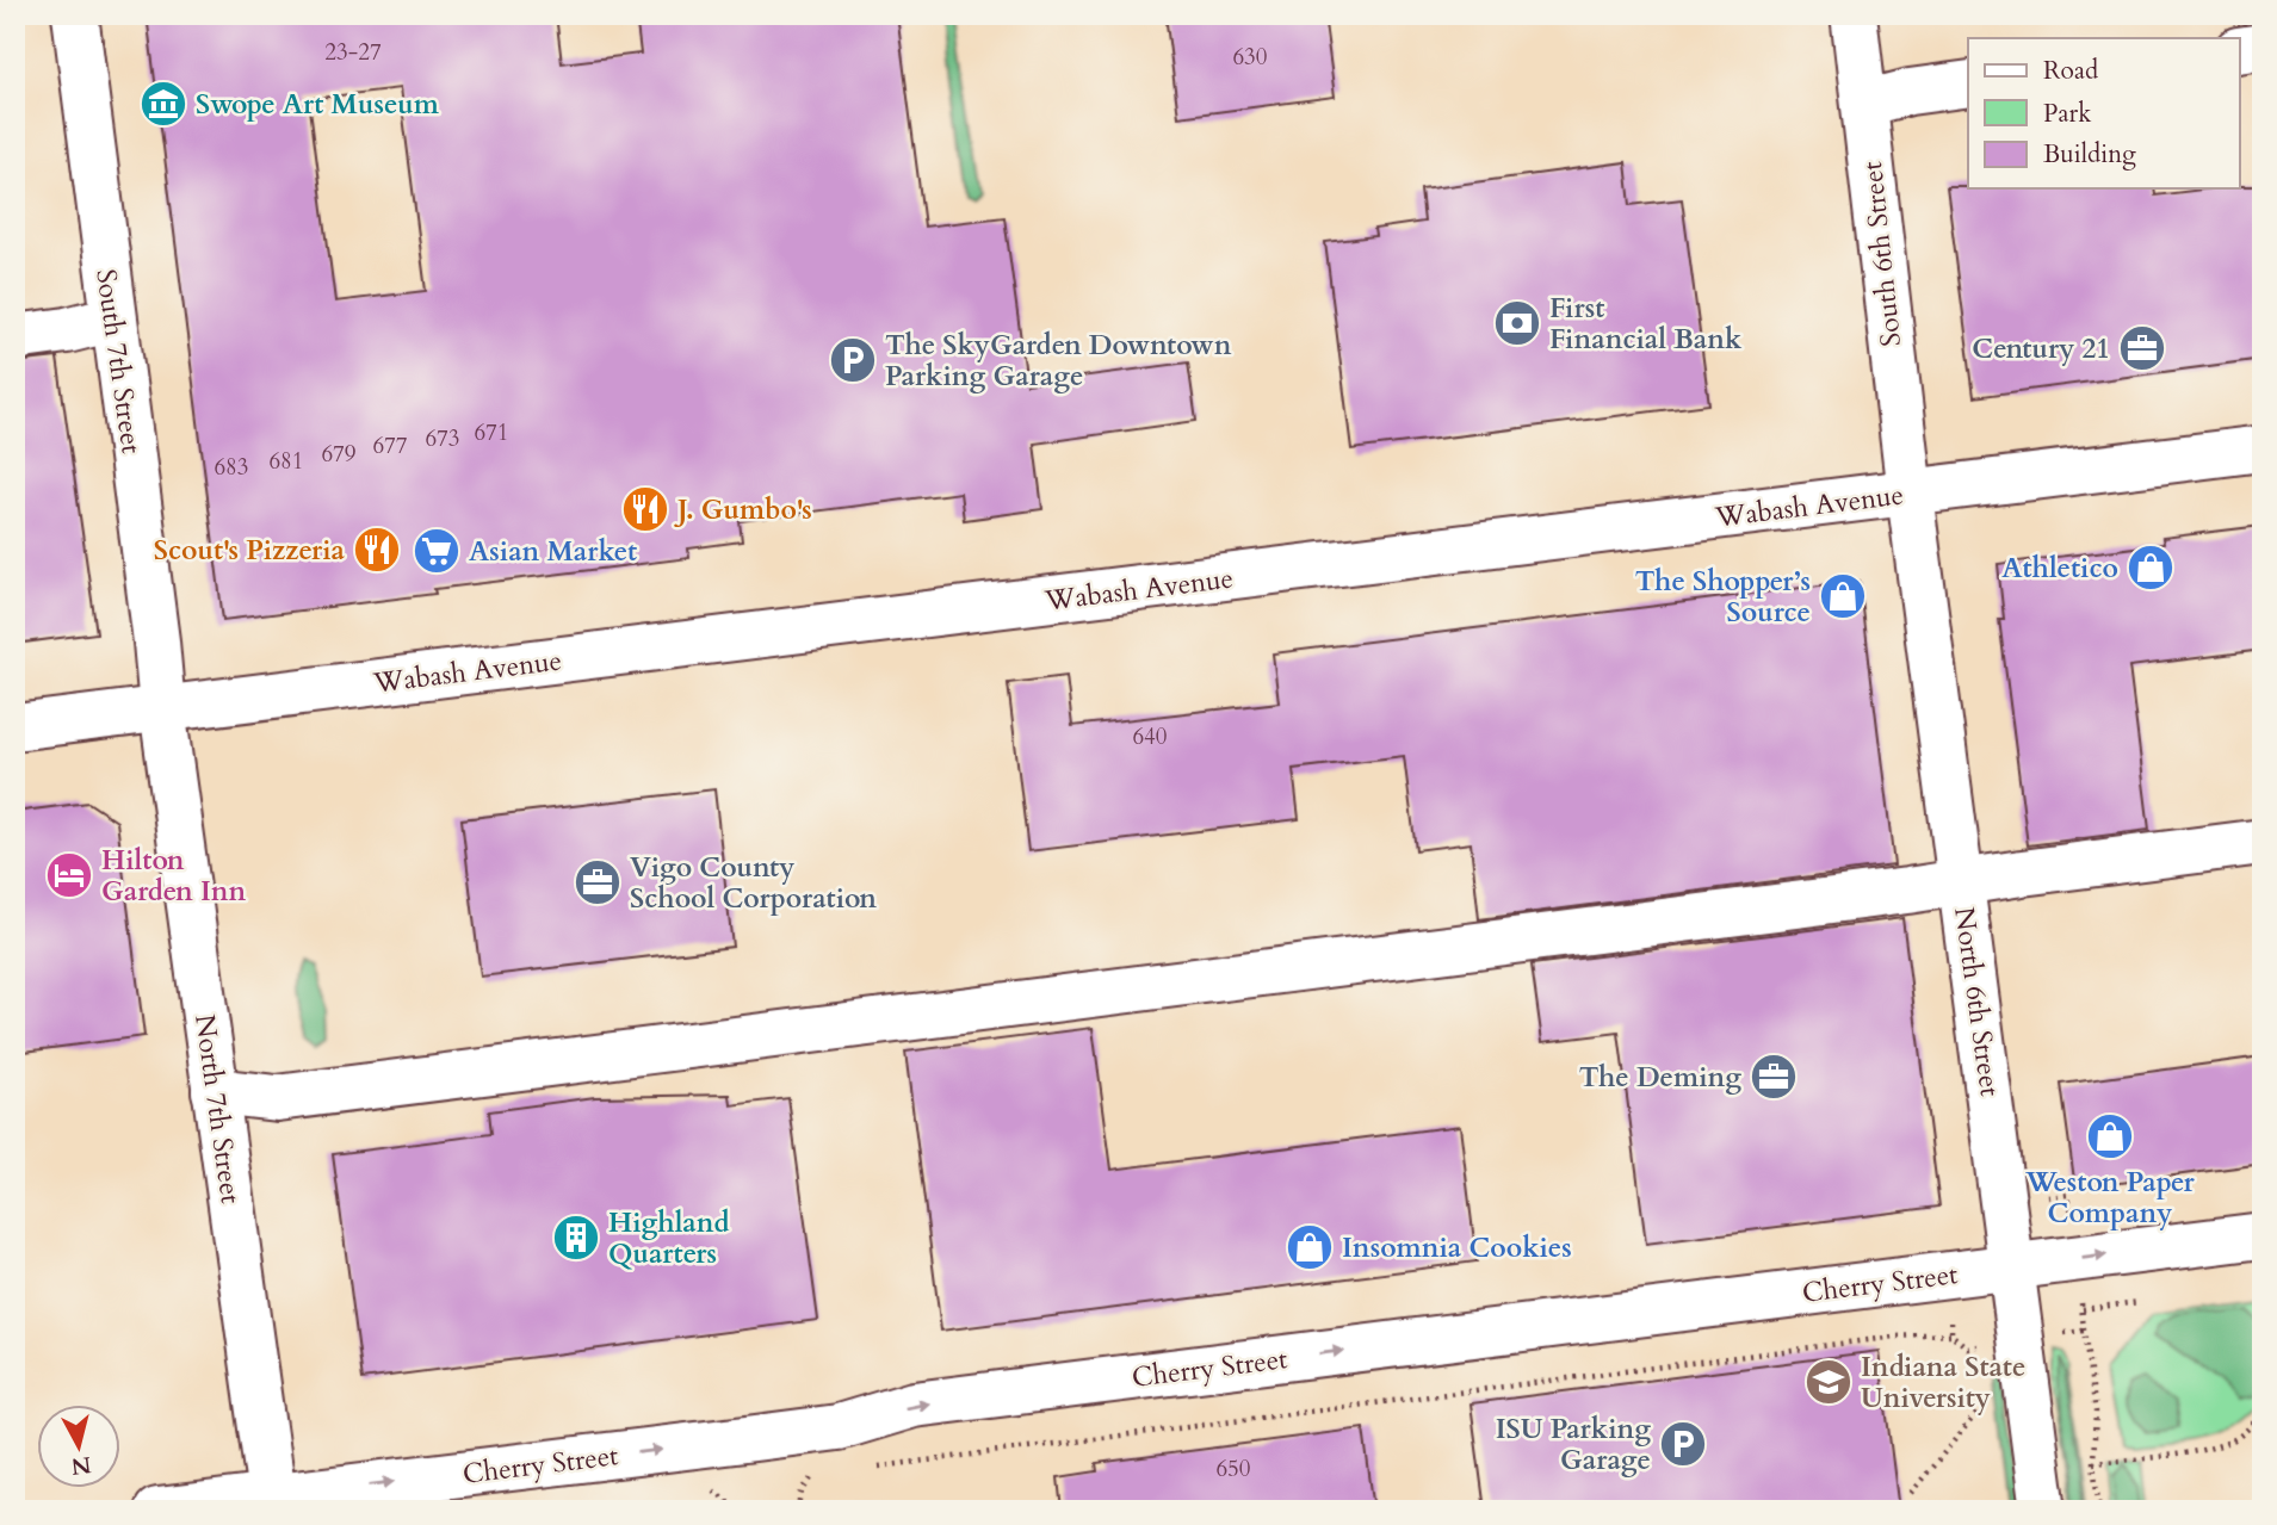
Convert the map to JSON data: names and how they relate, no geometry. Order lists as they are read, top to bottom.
{
  "streets": {
    "main road": [
      "South 6th Street",
      "South 7th Street",
      "Wabash Avenue",
      "North 6th Street",
      "North 7th Street",
      "Cherry Street"
    ]
  },
  "crossings": [
    ["South 6th Street", "Wabash Avenue"],
    ["South 6th Street", "North 6th Street"],
    ["South 7th Street", "Wabash Avenue"],
    ["South 7th Street", "North 7th Street"],
    ["Wabash Avenue", "North 6th Street"],
    ["Wabash Avenue", "North 7th Street"],
    ["North 6th Street", "Cherry Street"],
    ["North 7th Street", "Cherry Street"]
  ],
  "places": {
    "museum": ["Swope Art Museum"],
    "bank": ["First Financial Bank"],
    "office": ["Century 21", "Vigo County School Corporation", "The Deming"],
    "parking": ["The SkyGarden Downtown Parking Garage", "ISU Parking Garage"],
    "restaurant": ["J. Gumbo's", "Scout's Pizzeria"],
    "supermarket": ["Asian Market"],
    "shop": [
      "Athletico",
      "The Shopper’s Source",
      "Weston Paper Company",
      "Insomnia Cookies"
    ],
    "hotel": ["Hilton Garden Inn"],
    "building": ["Highland Quarters"],
    "school or university": ["Indiana State University"]
  },
  "house_numbers": [
    "23-27",
    "630",
    "671",
    "673",
    "677",
    "679",
    "681",
    "683",
    "640",
    "650"
  ],
  "legend": ["Road", "Park", "Building"],
  "north": "bottom"
}
